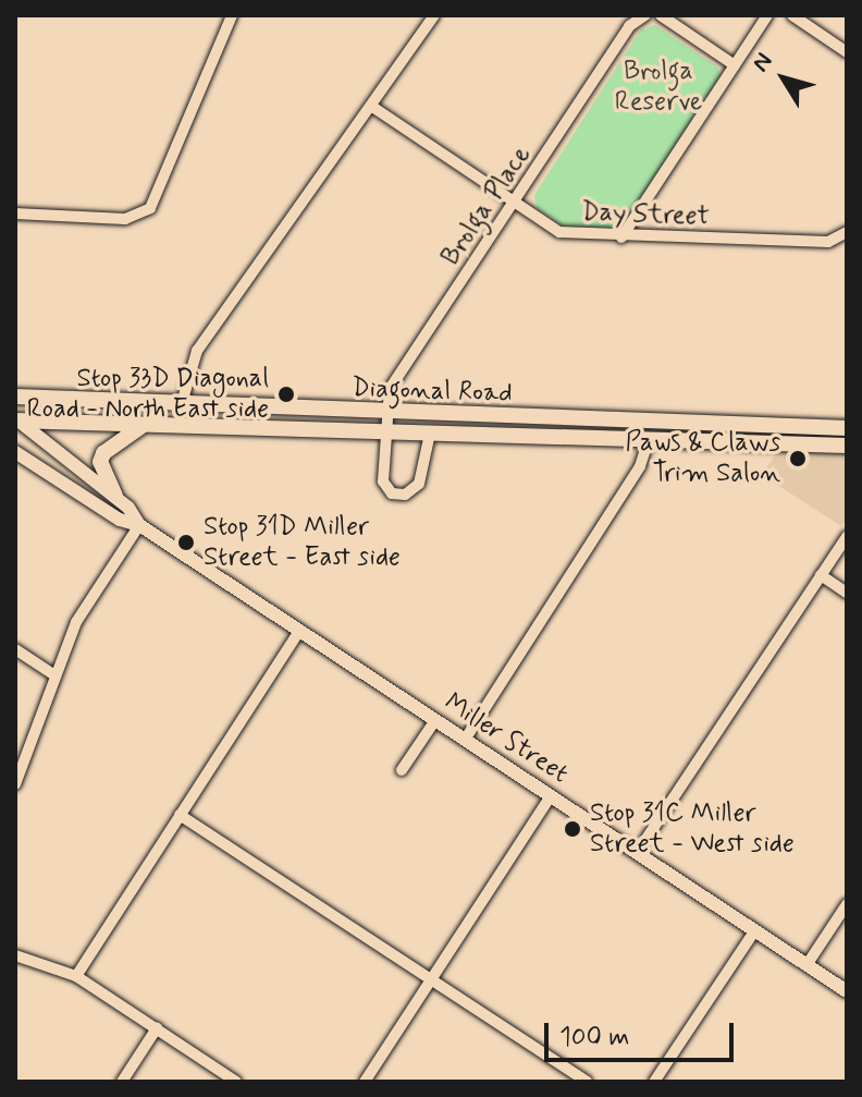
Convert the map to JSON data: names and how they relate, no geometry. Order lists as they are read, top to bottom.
{
  "streets": {
    "main road": ["Diagonal Road"],
    "street": ["Brolga Place", "Day Street", "Miller Street"]
  },
  "crossings": [
    ["Brolga Place", "Day Street"],
    ["Brolga Place", "Diagonal Road"],
    ["Diagonal Road", "Miller Street"]
  ],
  "parks": ["Brolga Reserve"],
  "places": [
    "Stop 33D Diagonal Road - North East side",
    "Paws & Claws Trim Salon",
    "Stop 31D Miller Street - East side",
    "Stop 31C Miller Street - West side"
  ],
  "scale_bar": "100 m",
  "north": "top left"
}
